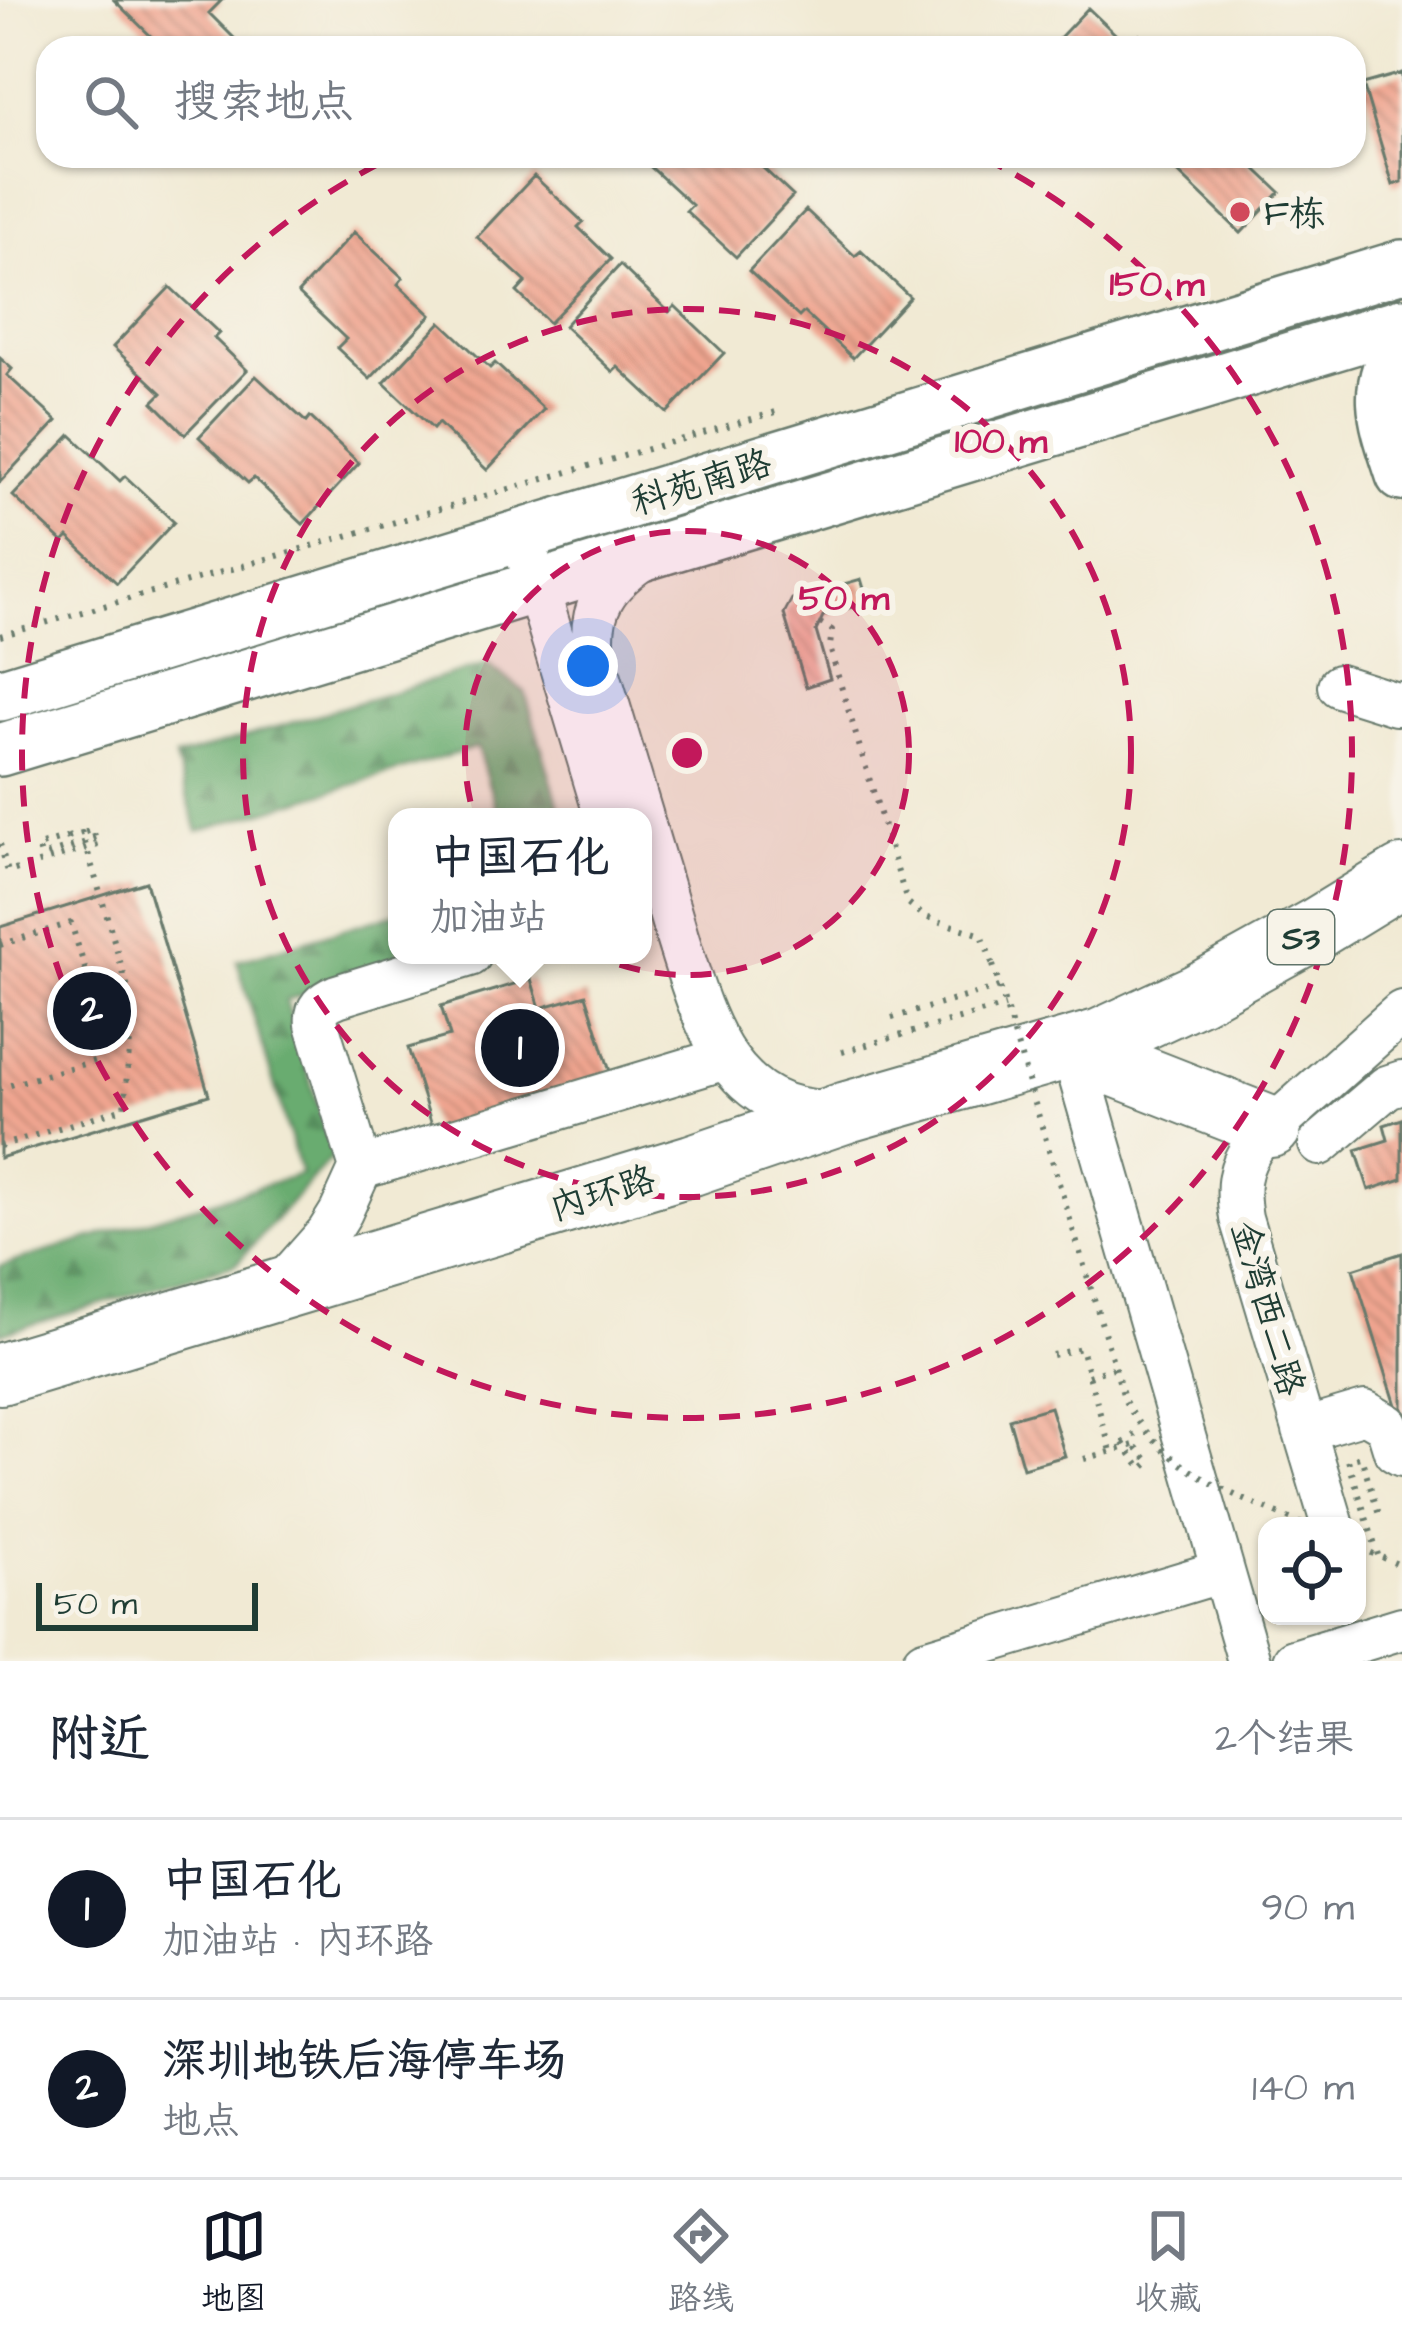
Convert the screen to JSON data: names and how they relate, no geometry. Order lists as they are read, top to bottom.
{
  "streets": {
    "highway": ["S3", "内环路"],
    "main road": ["科苑南路"],
    "street": ["金湾西二路"]
  },
  "places": ["F栋"],
  "scale_bar": "50 m",
  "page": {
    "search": "搜索地点",
    "popup": ["中国石化", "加油站"],
    "pins": ["2", "1"],
    "scale": "50 m",
    "heading": ["附近", "2个结果"],
    "list": [
      {
        "mark": "1",
        "name": "中国石化",
        "note": "加油站 · 内环路",
        "value": "90 m"
      },
      {
        "mark": "2",
        "name": "深圳地铁后海停车场",
        "note": "地点",
        "value": "140 m"
      }
    ],
    "nav": ["地图", "路线", "收藏"]
  },
  "rings": ["150 m", "100 m", "50 m"]
}
